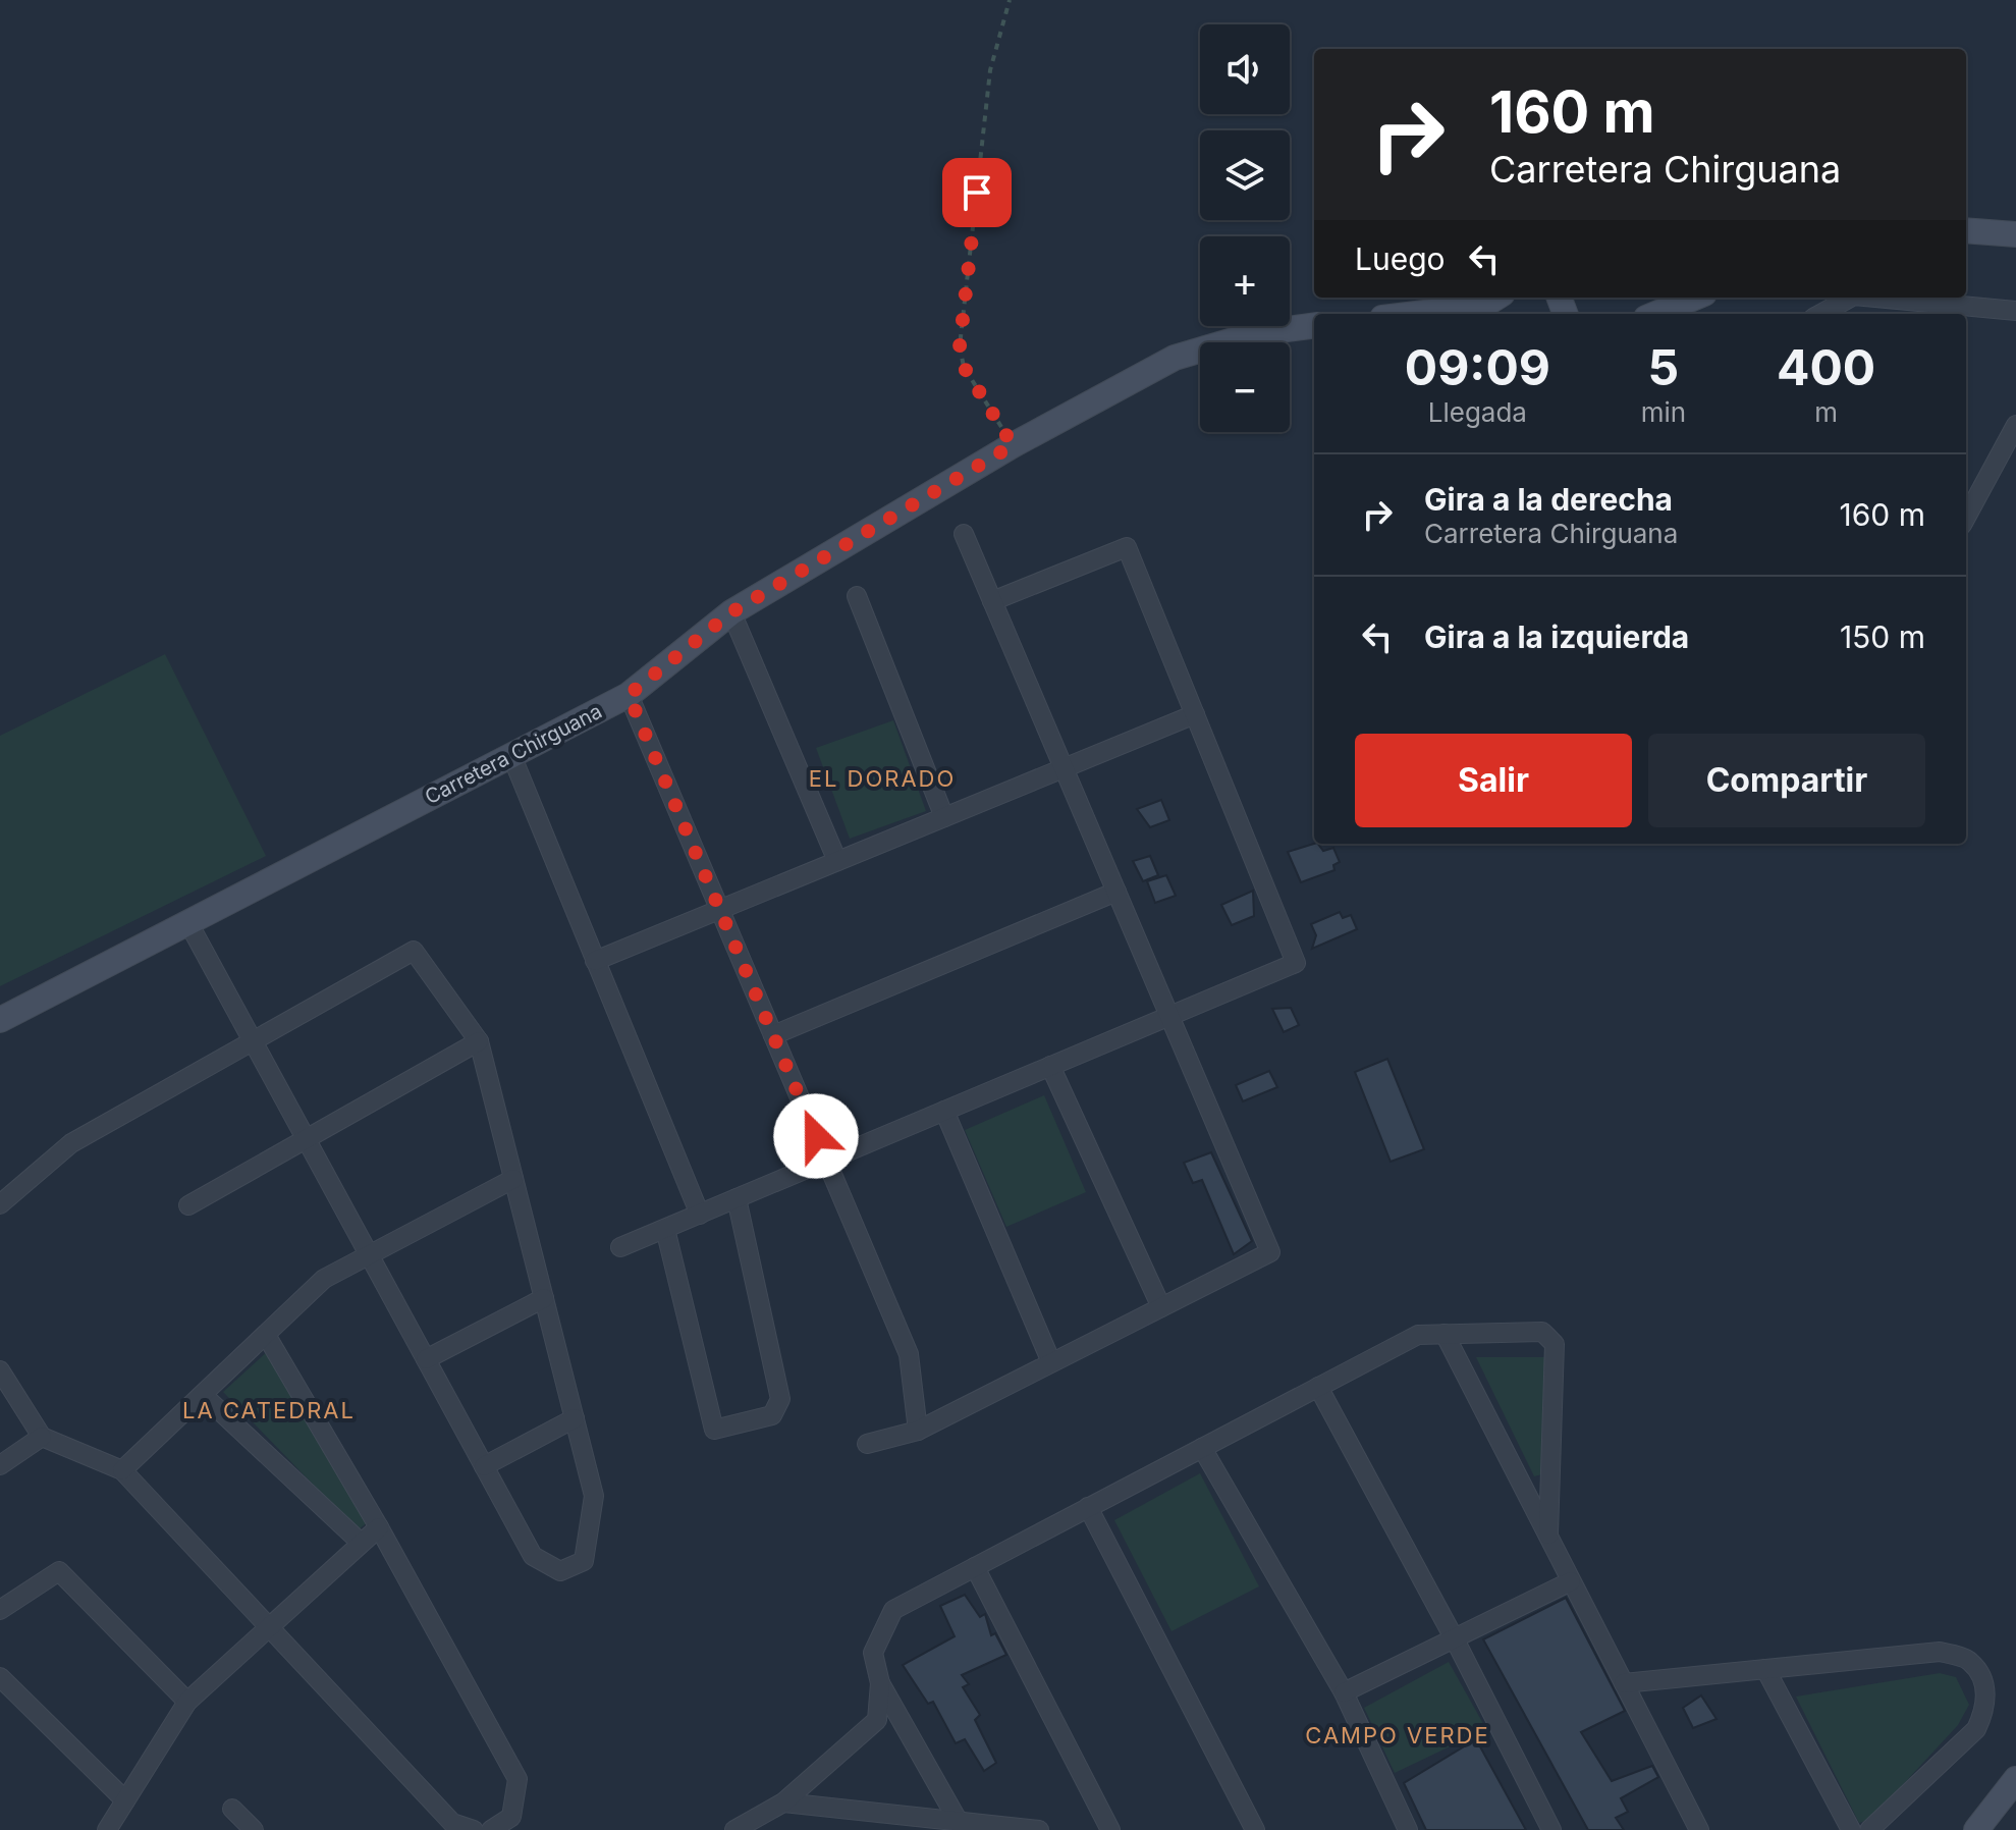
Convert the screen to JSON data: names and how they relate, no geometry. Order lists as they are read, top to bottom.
{
  "streets": {
    "street": ["Carretera Chirguana"]
  },
  "districts": ["EL DORADO", "LA CATEDRAL", "CAMPO VERDE"],
  "page": {
    "map_buttons": ["+", "−"],
    "turn": ["160 m", "Carretera Chirguana"],
    "then": "Luego",
    "eta": [
      "09:09",
      "Llegada",
      "5",
      "min",
      "400",
      "m"
    ],
    "list": [
      {
        "name": "Gira a la derecha",
        "note": "Carretera Chirguana",
        "value": "160 m"
      },
      {
        "name": "Gira a la izquierda",
        "value": "150 m"
      }
    ],
    "buttons": ["Salir", "Compartir"]
  }
}
